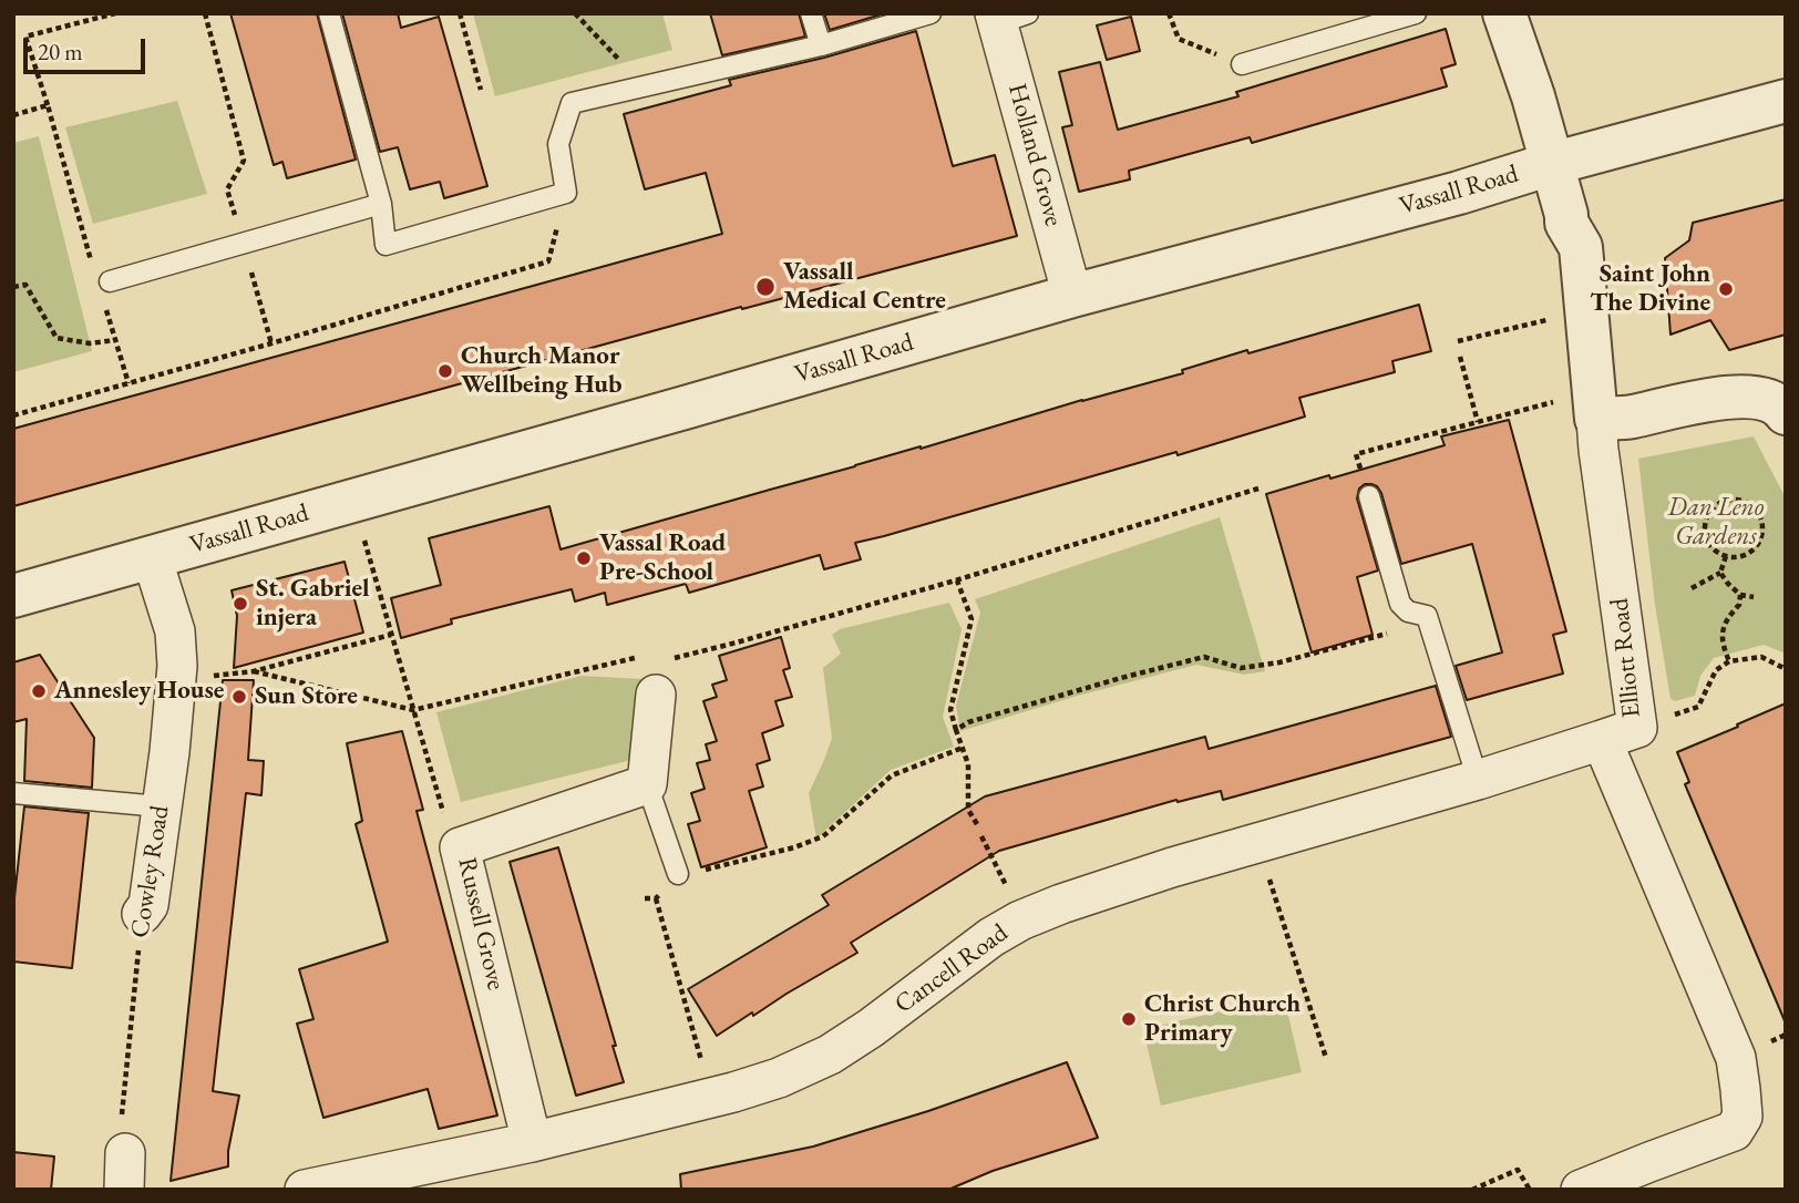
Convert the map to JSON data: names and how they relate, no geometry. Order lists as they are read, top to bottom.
{
  "streets": {
    "street": [
      "Holland Grove",
      "Vassall Road",
      "Elliott Road",
      "Cowley Road",
      "Russell Grove",
      "Cancell Road"
    ]
  },
  "crossings": [
    ["Holland Grove", "Vassall Road"],
    ["Vassall Road", "Elliott Road"],
    ["Vassall Road", "Cowley Road"],
    ["Elliott Road", "Cancell Road"],
    ["Russell Grove", "Cancell Road"]
  ],
  "parks": ["Dan Leno Gardens"],
  "places": [
    "Vassall Medical Centre",
    "Saint John The Divine",
    "Church Manor Wellbeing Hub",
    "Vassal Road Pre-School",
    "St. Gabriel injera",
    "Annesley House",
    "Sun Store",
    "Christ Church Primary"
  ],
  "scale_bar": "20 m"
}
